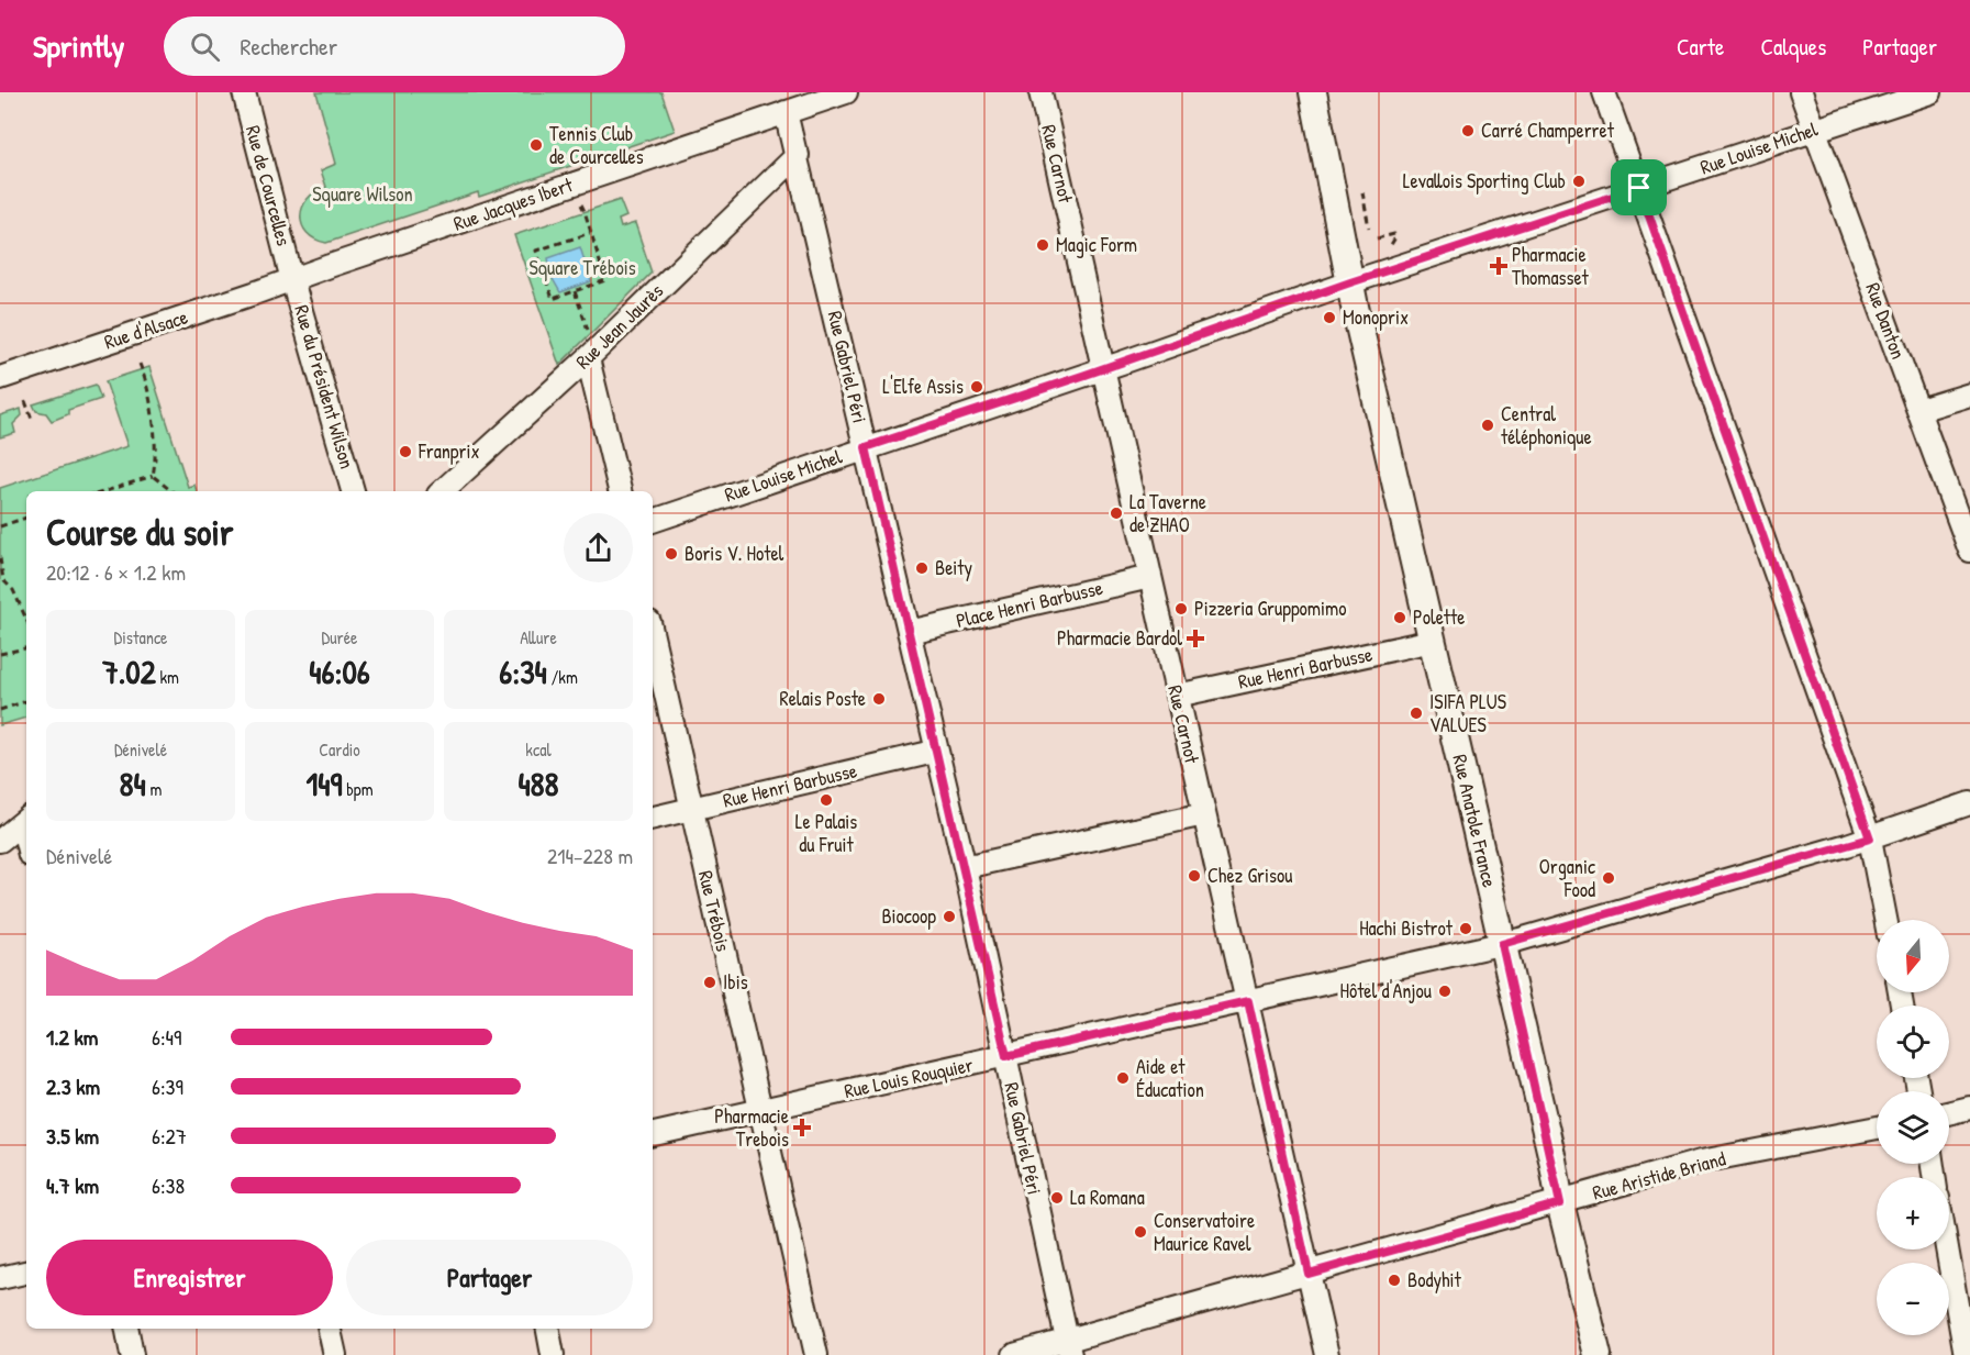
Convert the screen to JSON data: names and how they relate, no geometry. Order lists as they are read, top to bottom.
{
  "streets": {
    "main road": ["Rue Anatole France"],
    "street": [
      "Rue Louise Michel",
      "Rue Carnot",
      "Rue de Courcelles",
      "Rue Jacques Ibert",
      "Rue Danton",
      "Rue Jean Jaurès",
      "Rue d'Alsace",
      "Rue Gabriel Péri",
      "Rue du Président Wilson",
      "Place Henri Barbusse",
      "Rue Henri Barbusse",
      "Rue Trébois",
      "Rue Louis Rouquier",
      "Rue Aristide Briand"
    ]
  },
  "crossings": [
    ["Rue Louise Michel", "Rue Carnot"],
    ["Rue Louise Michel", "Rue Danton"],
    ["Rue Louise Michel", "Rue Gabriel Péri"],
    ["Rue Louise Michel", "Rue Anatole France"],
    ["Rue Carnot", "Place Henri Barbusse"],
    ["Rue Carnot", "Rue Henri Barbusse"],
    ["Rue Carnot", "Rue Louis Rouquier"],
    ["Rue Carnot", "Rue Aristide Briand"],
    ["Rue de Courcelles", "Rue Jacques Ibert"],
    ["Rue de Courcelles", "Rue d'Alsace"],
    ["Rue de Courcelles", "Rue du Président Wilson"],
    ["Rue Jacques Ibert", "Rue d'Alsace"],
    ["Rue Jacques Ibert", "Rue Gabriel Péri"],
    ["Rue Jacques Ibert", "Rue du Président Wilson"],
    ["Rue Jean Jaurès", "Rue Gabriel Péri"],
    ["Rue d'Alsace", "Rue du Président Wilson"],
    ["Rue Gabriel Péri", "Place Henri Barbusse"],
    ["Rue Gabriel Péri", "Rue Louis Rouquier"],
    ["Rue Gabriel Péri", "Rue Aristide Briand"],
    ["Rue Henri Barbusse", "Rue Anatole France"],
    ["Rue Henri Barbusse", "Rue Trébois"],
    ["Rue Anatole France", "Rue Louis Rouquier"],
    ["Rue Anatole France", "Rue Aristide Briand"],
    ["Rue Trébois", "Rue Louis Rouquier"]
  ],
  "parks": ["Square Wilson", "Square Trébois"],
  "places": {
    "other": [
      "Carré Champerret",
      "Tennis Club de Courcelles",
      "Levallois Sporting Club",
      "Magic Form",
      "Monoprix",
      "L'Elfe Assis",
      "Central téléphonique",
      "Franprix",
      "La Taverne de ZHAO",
      "Boris V. Hotel",
      "Beity",
      "Pizzeria Gruppomimo",
      "Polette",
      "Relais Poste",
      "ISIFA PLUS VALUES",
      "Le Palais du Fruit",
      "Chez Grisou",
      "Organic Food",
      "Biocoop",
      "Hachi Bistrot",
      "Ibis",
      "Hôtel d'Anjou",
      "Aide et Éducation",
      "La Romana",
      "Conservatoire Maurice Ravel",
      "Bodyhit"
    ],
    "health": ["Pharmacie Thomasset", "Pharmacie Bardol", "Pharmacie Trebois"]
  },
  "north": "bottom",
  "page": {
    "header": "Sprintly",
    "search": "Rechercher",
    "nav": ["Carte", "Calques", "Partager"],
    "heading": ["Course du soir", "20:12 · 6 × 1.2 km"],
    "stats": [
      ["Distance", "7.02 km"],
      ["Durée", "46:06"],
      ["Allure", "6:34 /km"],
      ["Dénivelé", "84 m"],
      ["Cardio", "149 bpm"],
      ["kcal", "488"]
    ],
    "chart": ["Dénivelé", "214–228 m"],
    "map_buttons": ["+", "−"],
    "list": [
      {
        "name": "1.2 km",
        "note": "6:49"
      },
      {
        "name": "2.3 km",
        "note": "6:39"
      },
      {
        "name": "3.5 km",
        "note": "6:27"
      },
      {
        "name": "4.7 km",
        "note": "6:38"
      }
    ],
    "buttons": ["Enregistrer", "Partager"]
  }
}
